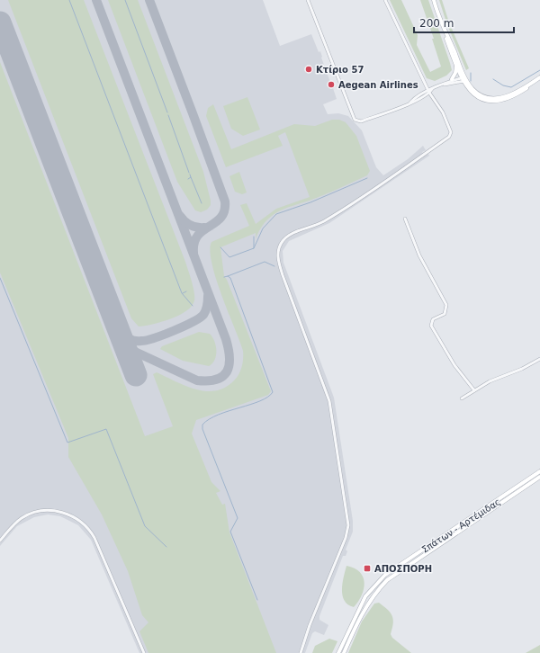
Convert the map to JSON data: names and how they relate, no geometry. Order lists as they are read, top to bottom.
{
  "streets": {
    "main road": ["Σπάτων - Αρτέμιδας"]
  },
  "places": {
    "other": ["Κτίριο 57", "Aegean Airlines"],
    "transit": ["ΑΠΟΣΠΟΡΗ"]
  },
  "scale_bar": "200 m"
}
